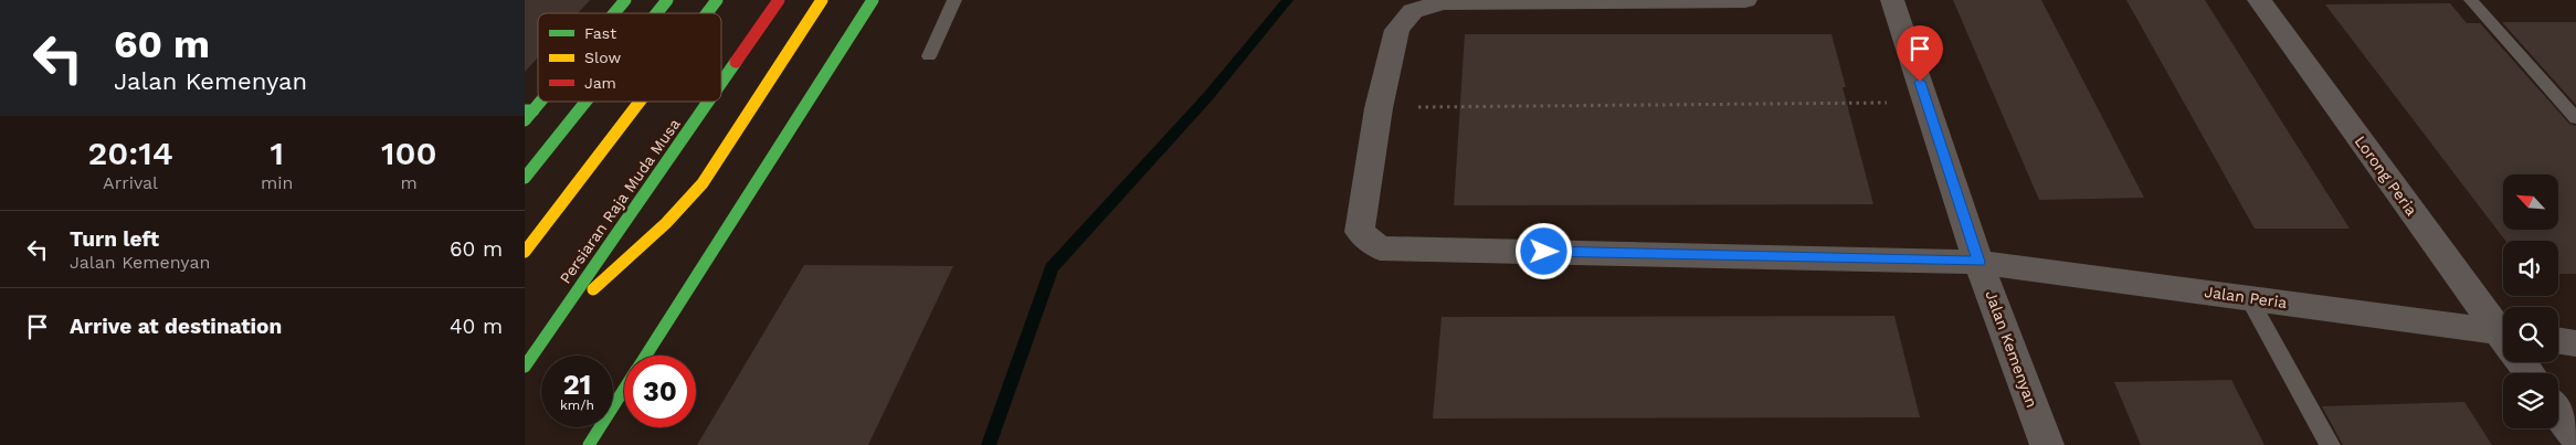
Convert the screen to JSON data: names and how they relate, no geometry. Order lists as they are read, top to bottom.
{
  "streets": {
    "main road": ["Persiaran Raja Muda Musa"],
    "street": ["Lorong Peria", "Jalan Peria", "Jalan Kemenyan"]
  },
  "crossings": [
    ["Jalan Peria", "Jalan Kemenyan"]
  ],
  "legend": ["Fast", "Slow", "Jam"],
  "north": "top left",
  "page": {
    "turn": ["60 m", "Jalan Kemenyan"],
    "eta": [
      "20:14",
      "Arrival",
      "1",
      "min",
      "100",
      "m"
    ],
    "list": [
      {
        "name": "Turn left",
        "note": "Jalan Kemenyan",
        "value": "60 m"
      },
      {
        "name": "Arrive at destination",
        "value": "40 m"
      }
    ],
    "speed": "21 km/h",
    "limit": "30"
  }
}
